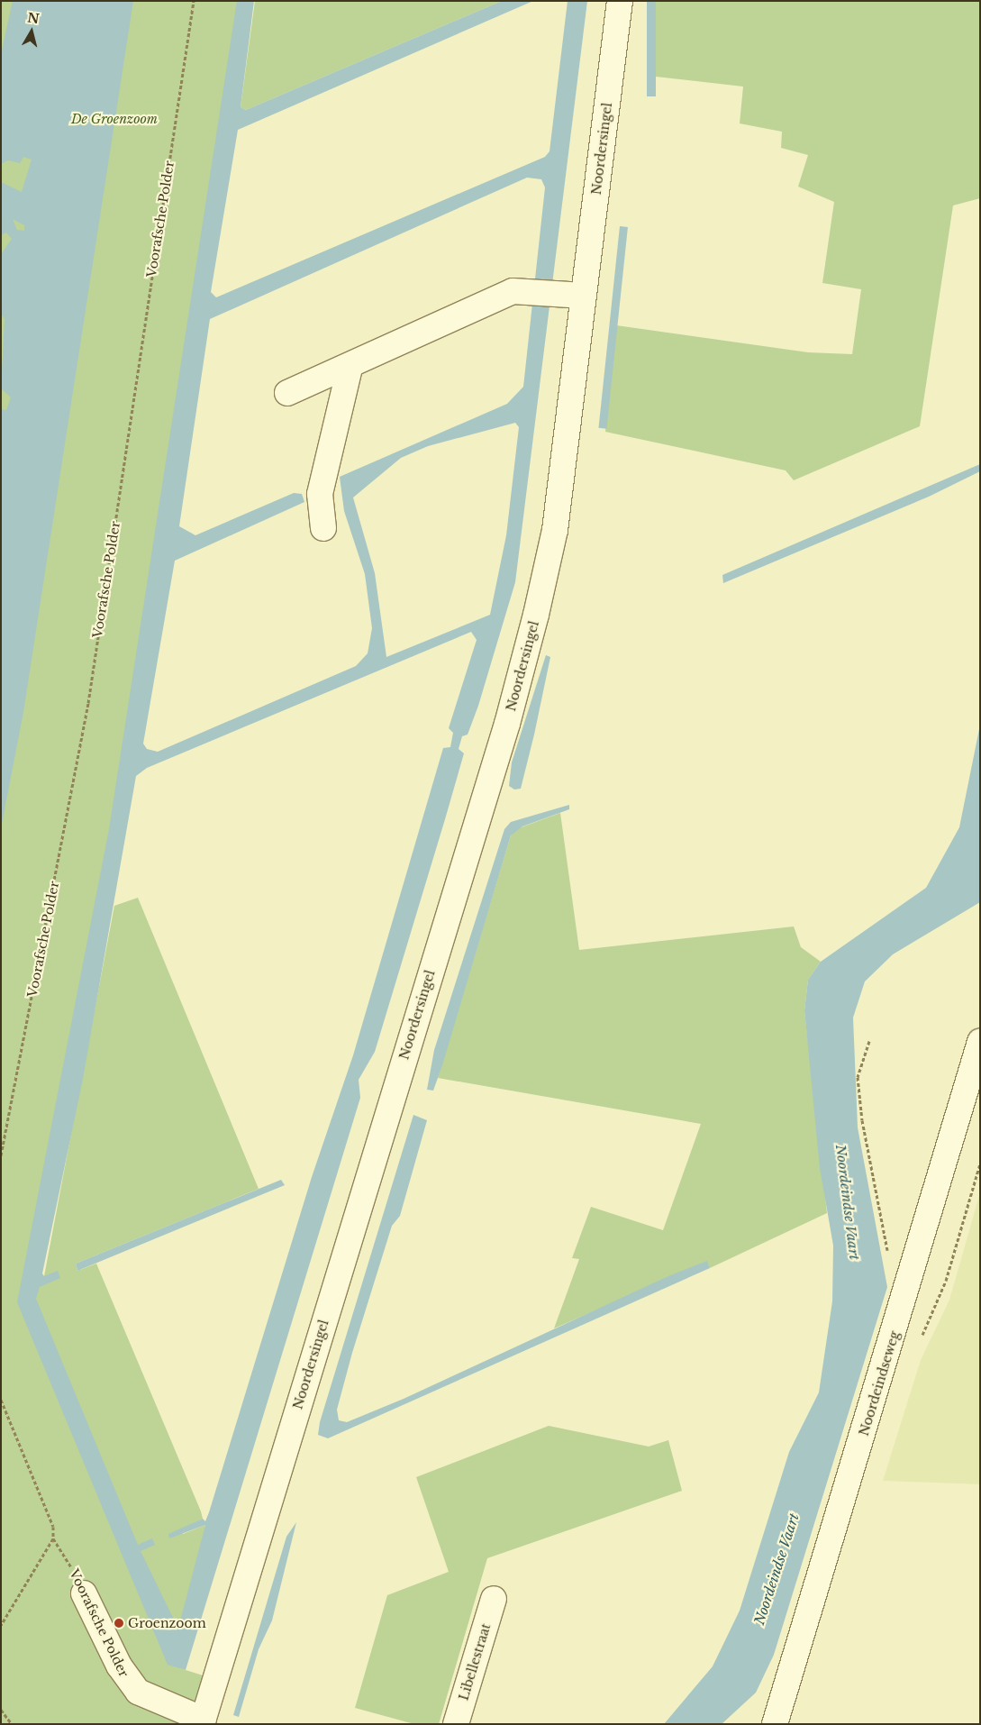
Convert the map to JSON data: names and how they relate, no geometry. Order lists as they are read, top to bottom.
{
  "streets": {
    "street": [
      "Noordersingel",
      "Voorafsche Polder",
      "Noordeindseweg",
      "Libellestraat"
    ]
  },
  "crossings": [
    ["Noordersingel", "Voorafsche Polder"]
  ],
  "water": ["Noordeindse Vaart"],
  "parks": ["De Groenzoom"],
  "places": ["Groenzoom"],
  "north": "top"
}
